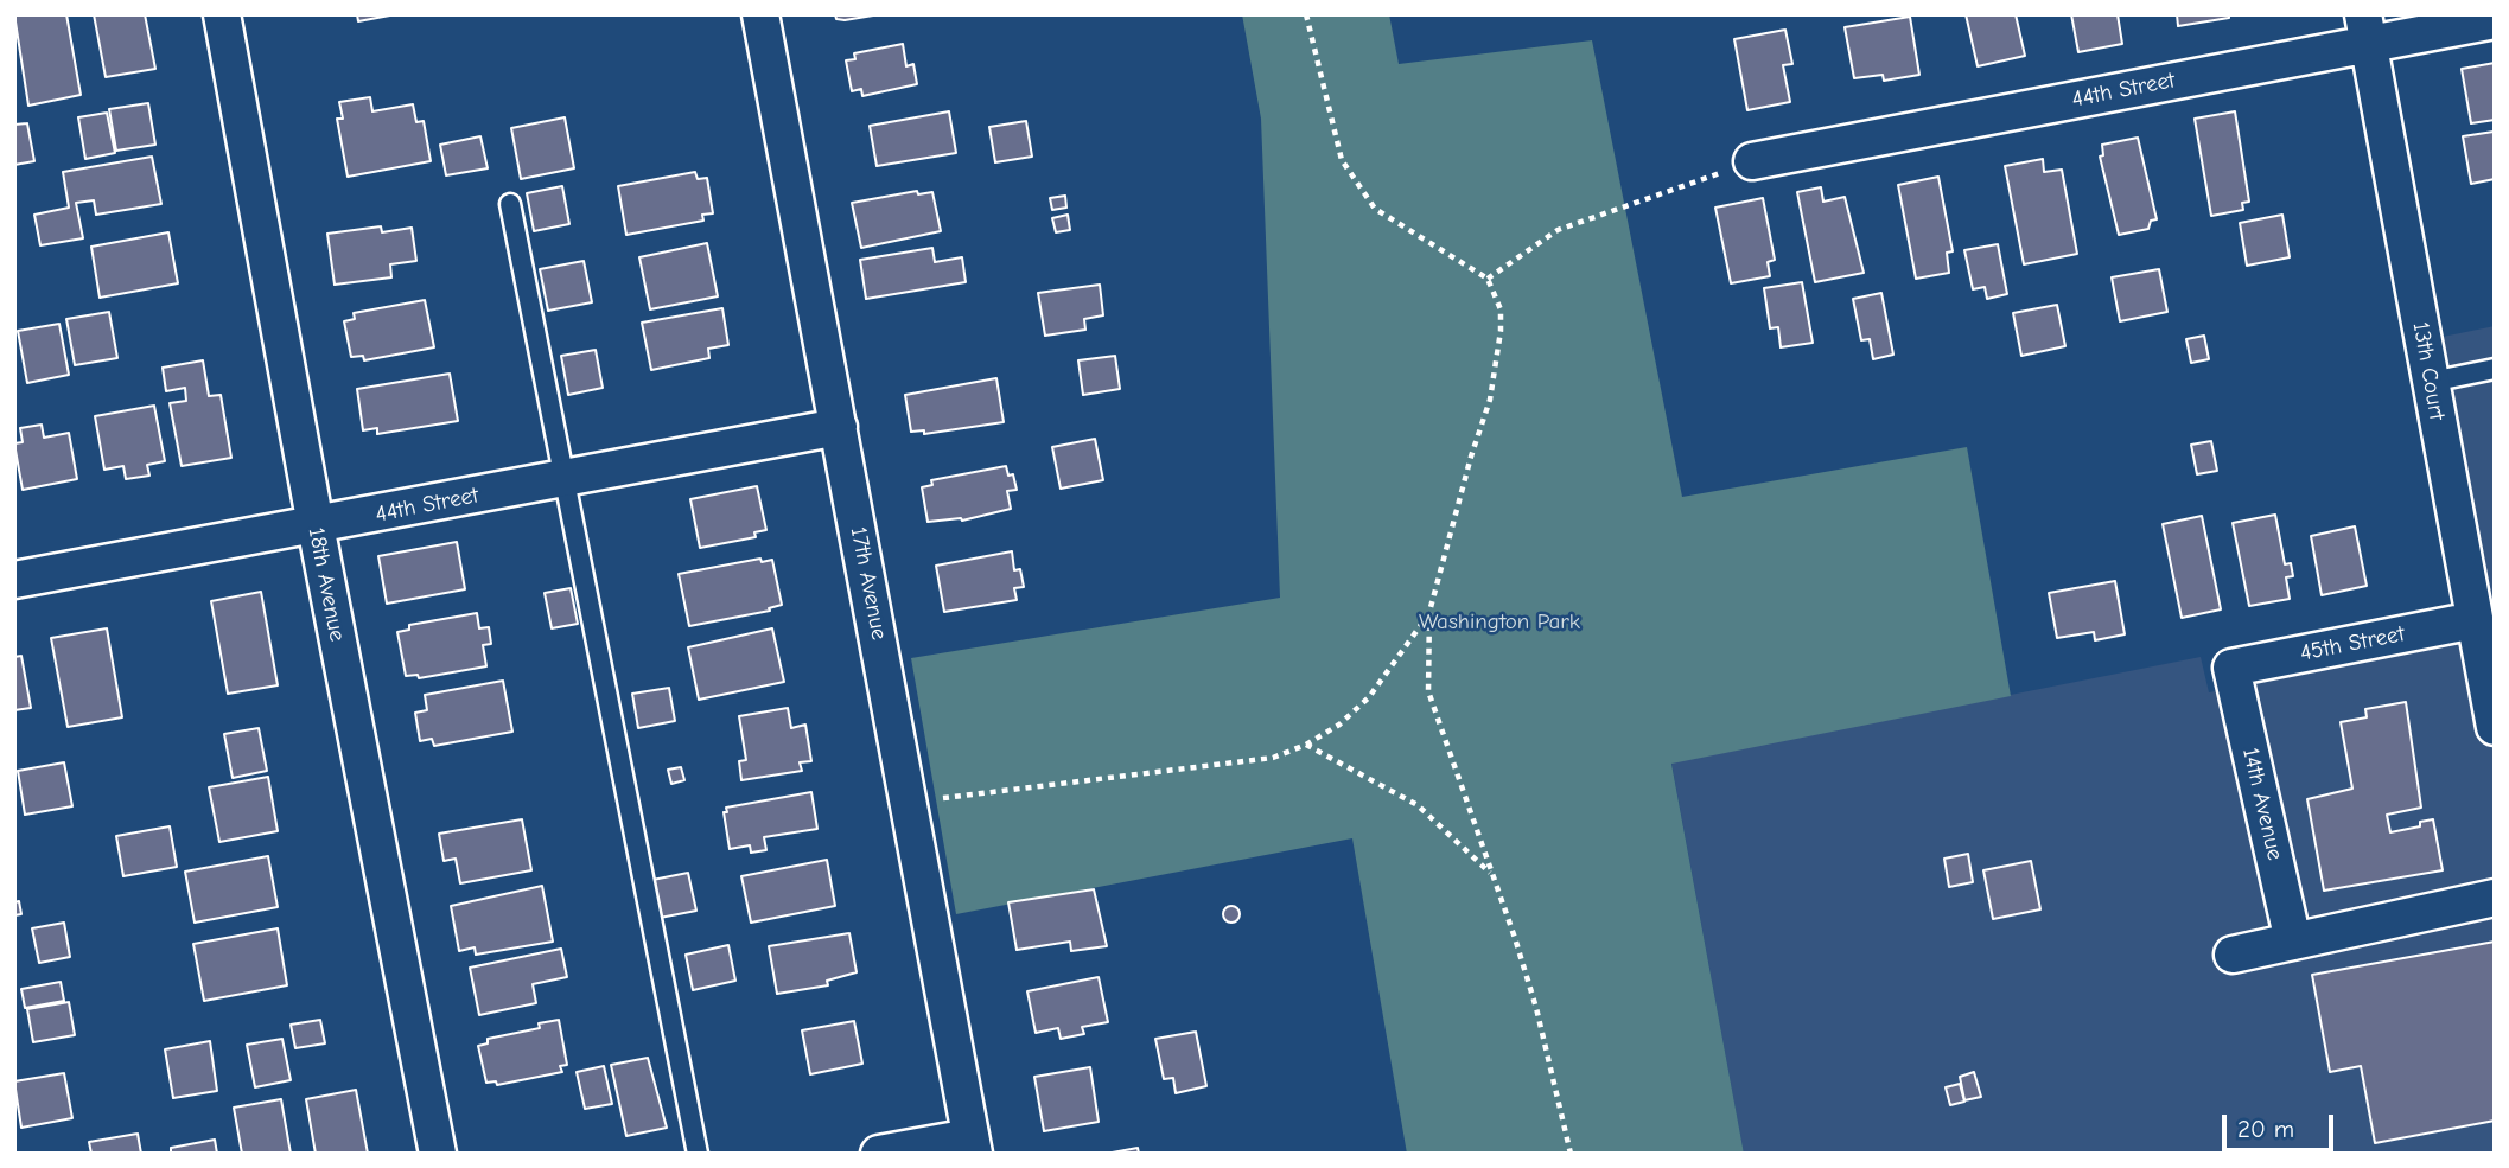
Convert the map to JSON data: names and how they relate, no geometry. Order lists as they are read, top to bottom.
{
  "streets": {
    "street": [
      "44th Street",
      "13th Court",
      "17th Avenue",
      "18th Avenue",
      "45th Street",
      "14th Avenue"
    ]
  },
  "crossings": [
    ["44th Street", "13th Court"],
    ["44th Street", "17th Avenue"],
    ["44th Street", "18th Avenue"],
    ["13th Court", "45th Street"],
    ["45th Street", "14th Avenue"]
  ],
  "parks": ["Washington Park"],
  "scale_bar": "20 m"
}
